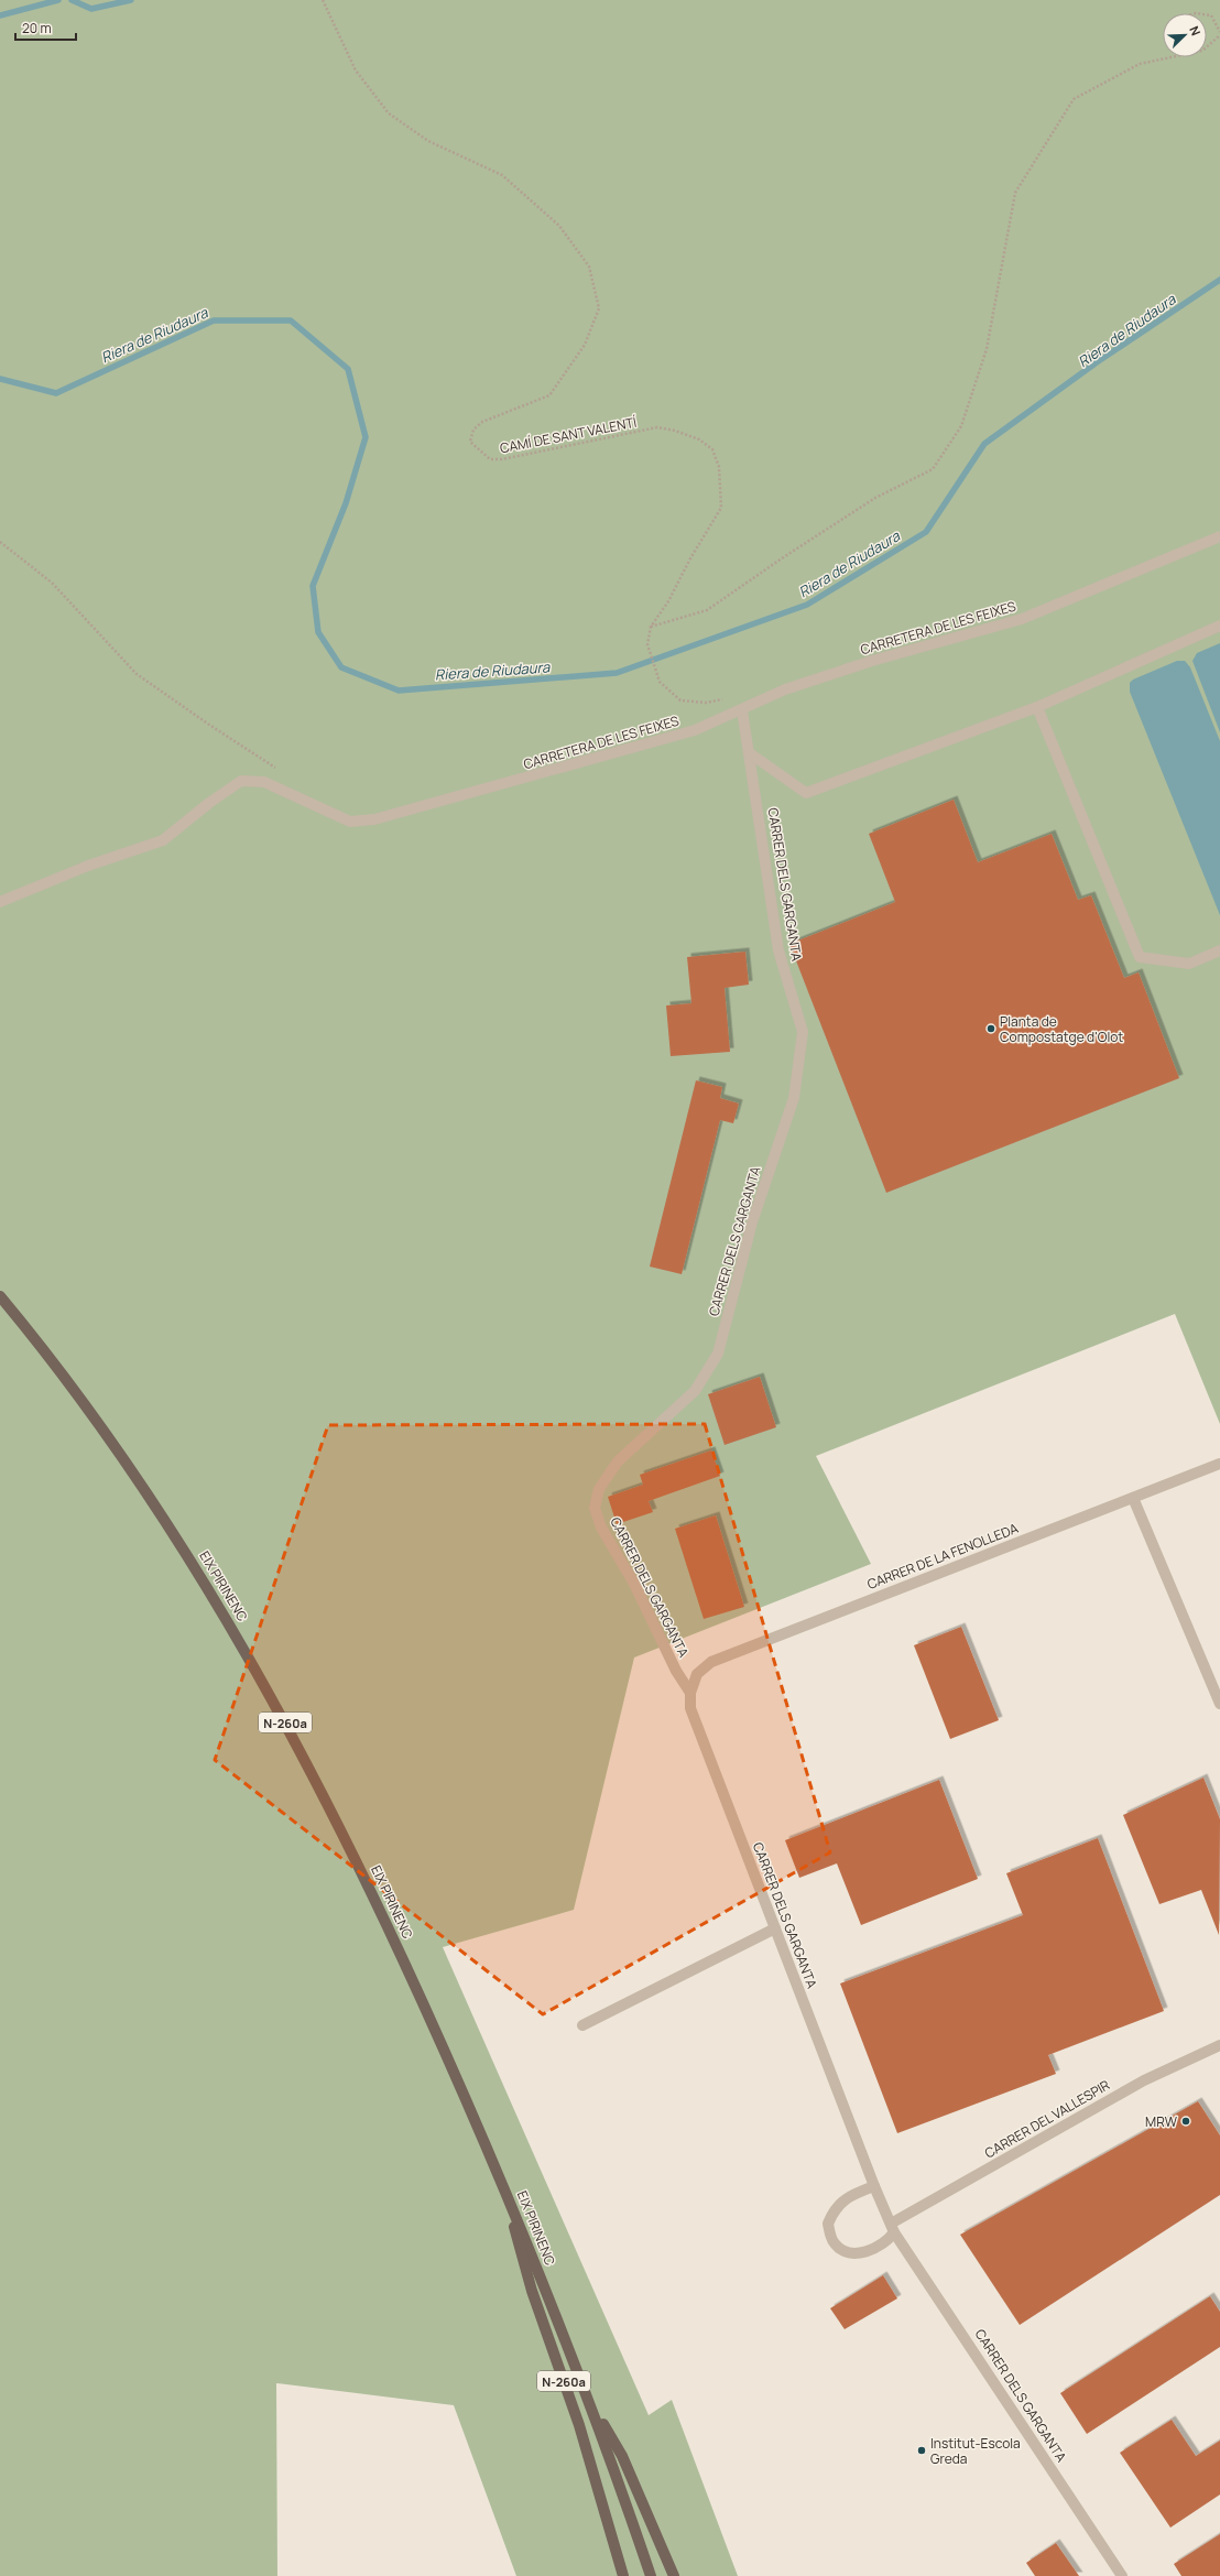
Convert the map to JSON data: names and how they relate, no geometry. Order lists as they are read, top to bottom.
{
  "streets": {
    "main road": ["EIX PIRINENC", "N-260a"],
    "street": [
      "CARRETERA DE LES FEIXES",
      "CARRER DELS GARGANTA",
      "CARRER DE LA FENOLLEDA",
      "CARRER DEL VALLESPIR"
    ],
    "path": ["CAMÍ DE SANT VALENTÍ"]
  },
  "crossings": [
    ["CARRETERA DE LES FEIXES", "CARRER DELS GARGANTA"],
    ["CARRER DELS GARGANTA", "CARRER DE LA FENOLLEDA"],
    ["CARRER DELS GARGANTA", "CARRER DEL VALLESPIR"],
    ["EIX PIRINENC", "N-260a"]
  ],
  "water": ["Riera de Riudaura"],
  "places": ["Planta de Compostatge d'Olot", "MRW", "Institut-Escola Greda"],
  "scale_bar": "20 m",
  "north": "top right"
}
